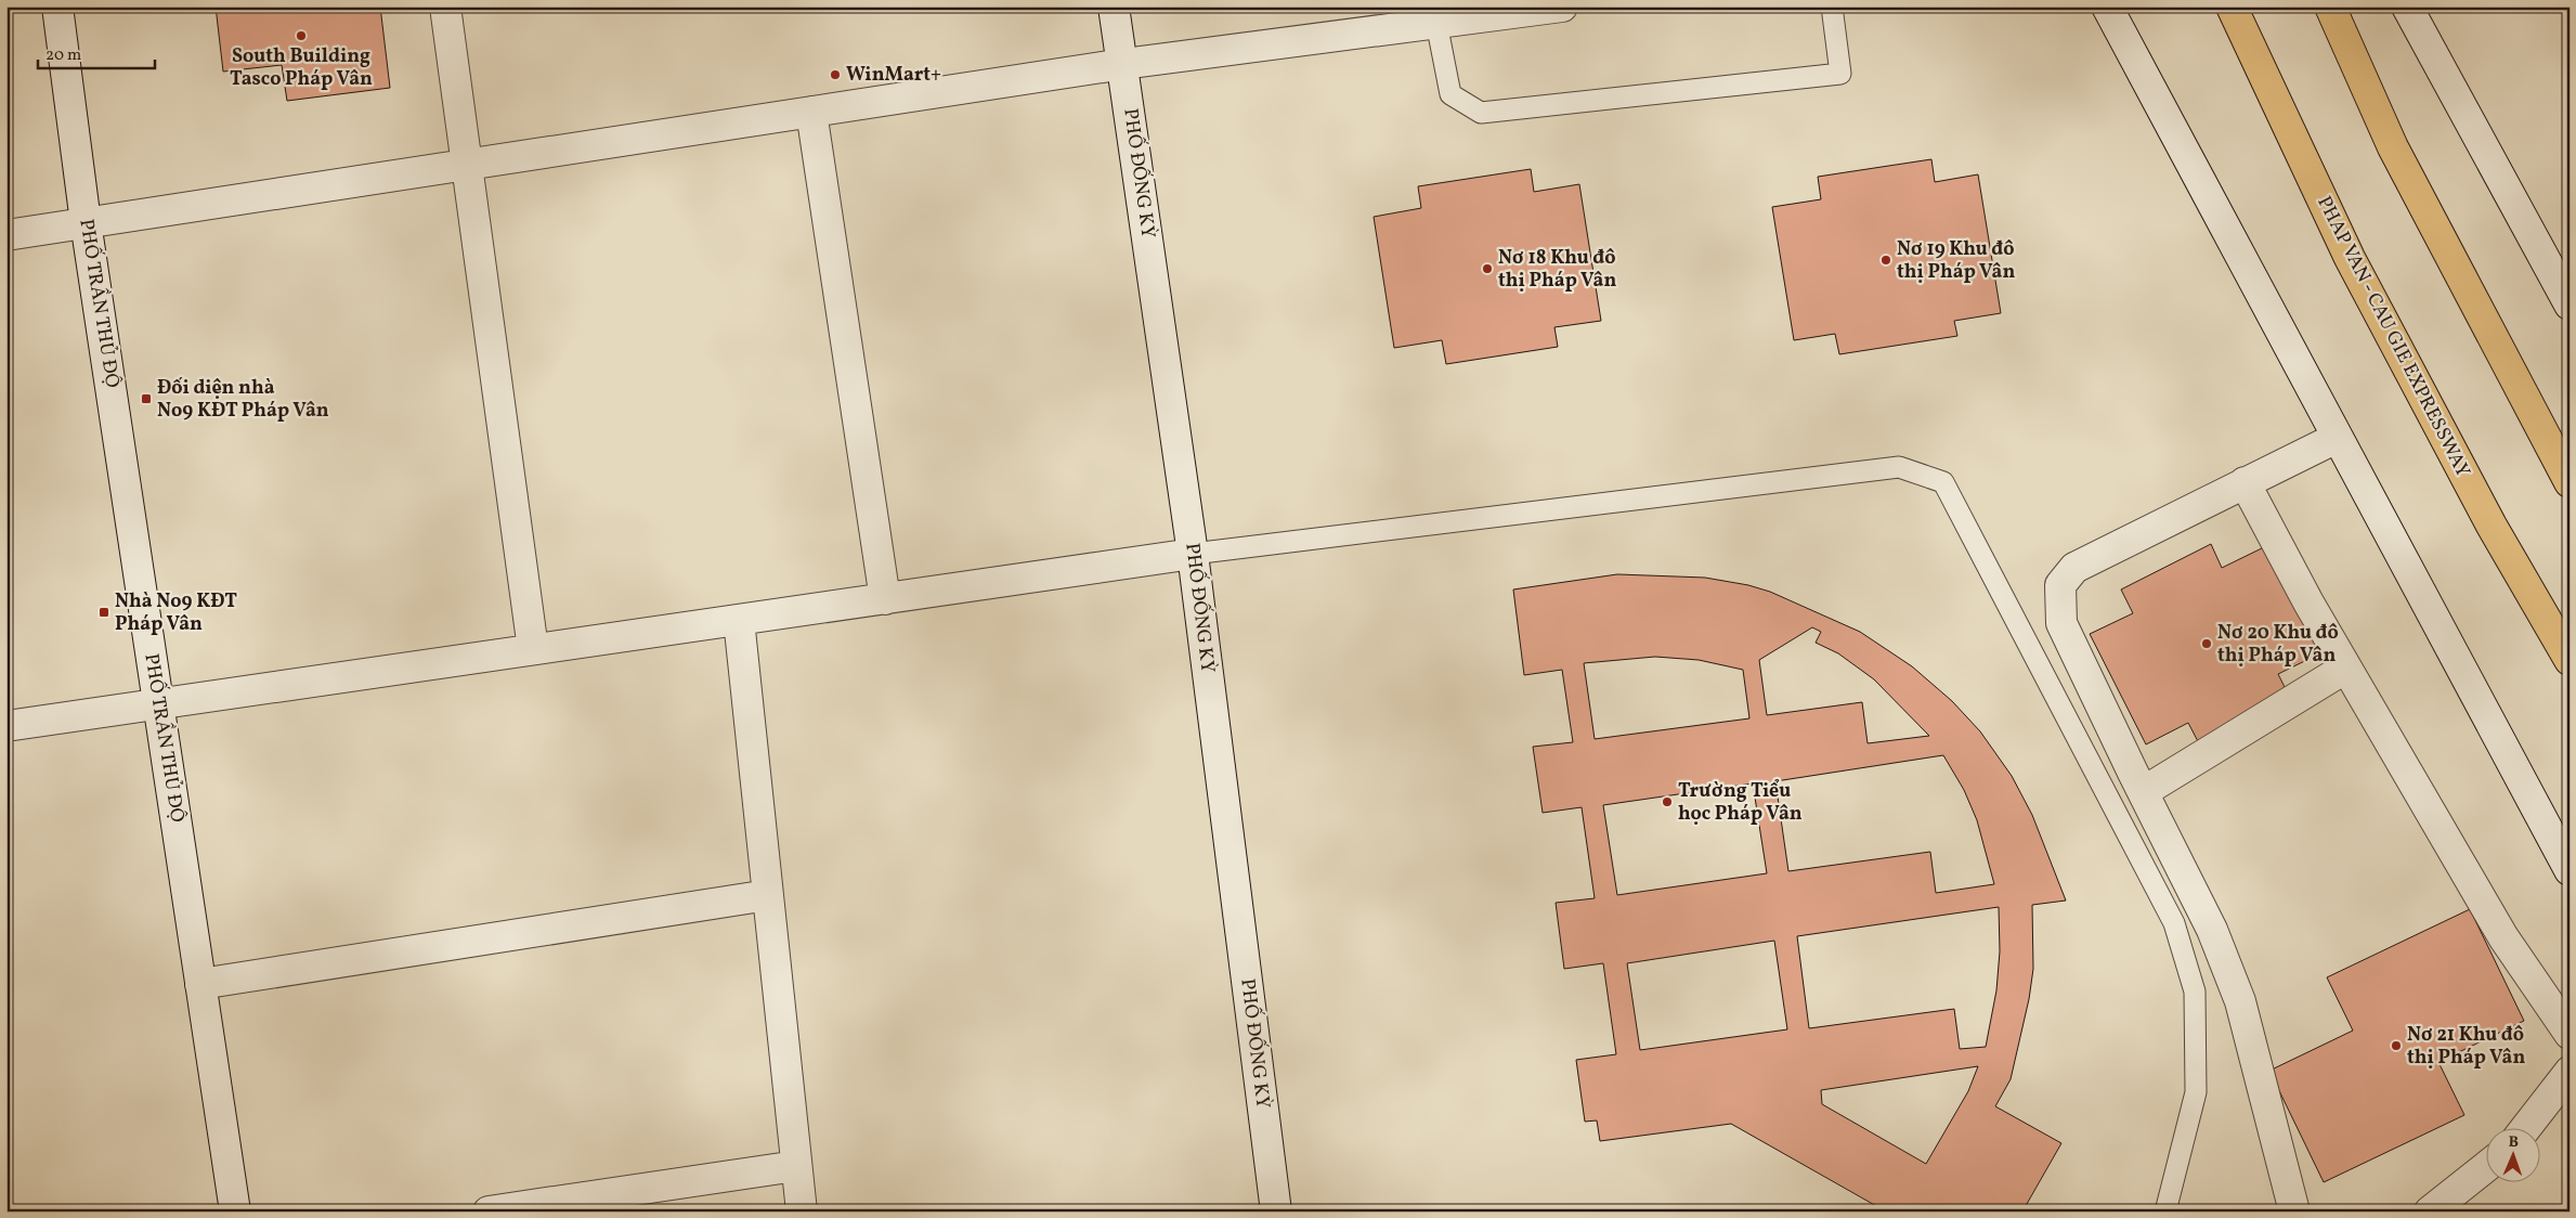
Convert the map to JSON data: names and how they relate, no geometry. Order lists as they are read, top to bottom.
{
  "streets": {
    "highway": ["PHAP VAN - CAU GIE EXPRESSWAY"],
    "street": ["PHỐ ĐỐNG KỲ", "PHỐ TRẦN THỦ ĐỘ"]
  },
  "places": {
    "other": [
      "South Building Tasco Pháp Vân",
      "WinMart+",
      "Nơ 19 Khu đô thị Pháp Vân",
      "Nơ 18 Khu đô thị Pháp Vân",
      "Nơ 20 Khu đô thị Pháp Vân",
      "Trường Tiểu học Pháp Vân",
      "Nơ 21 Khu đô thị Pháp Vân"
    ],
    "transit": ["Đối diện nhà No9 KĐT Pháp Vân", "Nhà No9 KĐT Pháp Vân"]
  },
  "scale_bar": "20 m",
  "north": "top"
}
